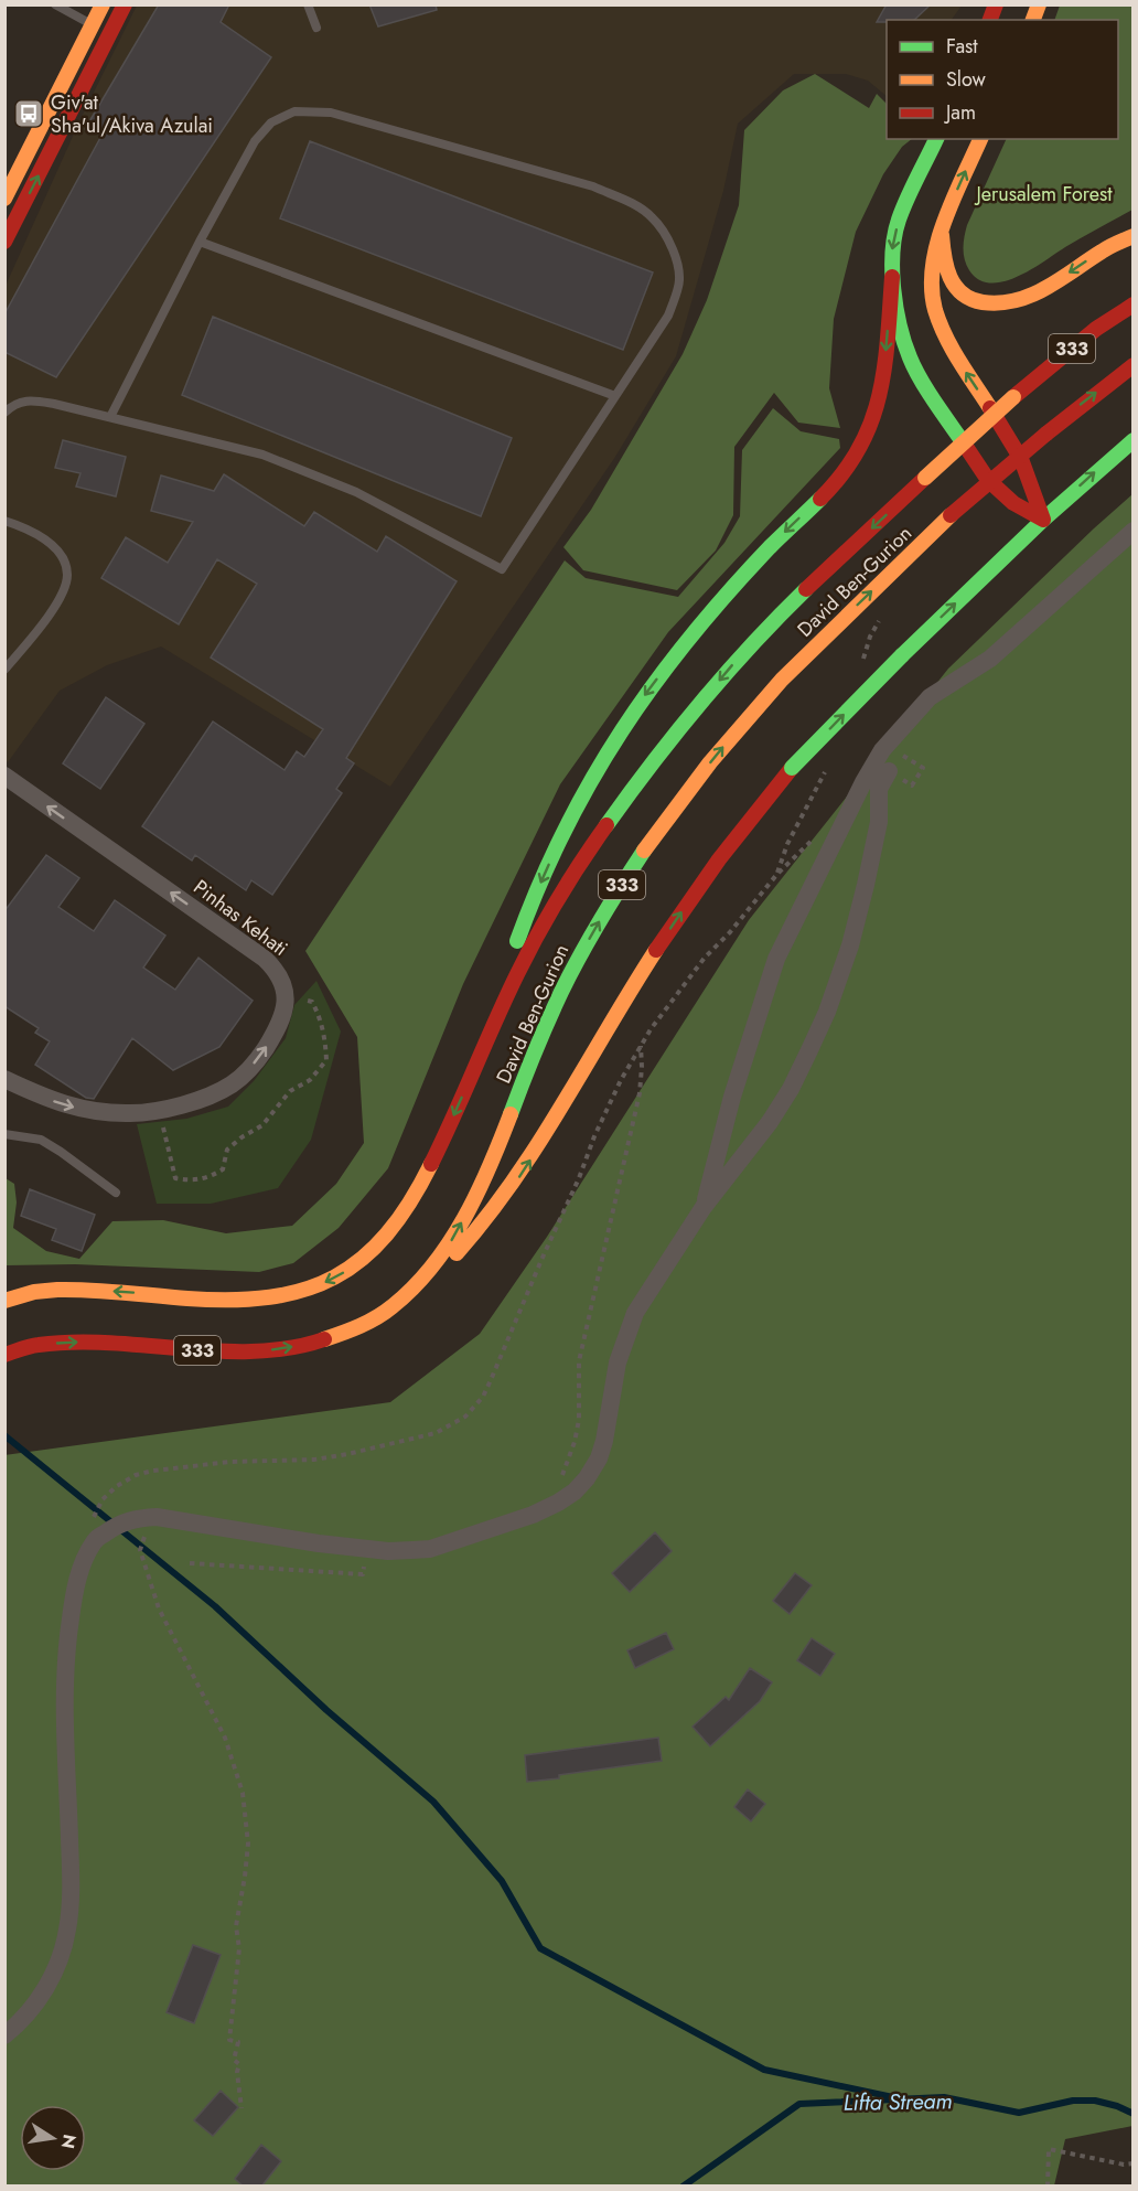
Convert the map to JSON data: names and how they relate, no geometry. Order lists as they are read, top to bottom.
{
  "streets": {
    "main road": ["333", "David Ben-Gurion"],
    "street": ["Pinhas Kehati"]
  },
  "one_way": ["Pinhas Kehati"],
  "water": ["Lifta Stream"],
  "parks": ["Jerusalem Forest"],
  "places": {
    "bus stop": ["Giv'at Sha'ul/Akiva Azulai"]
  },
  "legend": ["Fast", "Slow", "Jam"],
  "north": "right"
}
